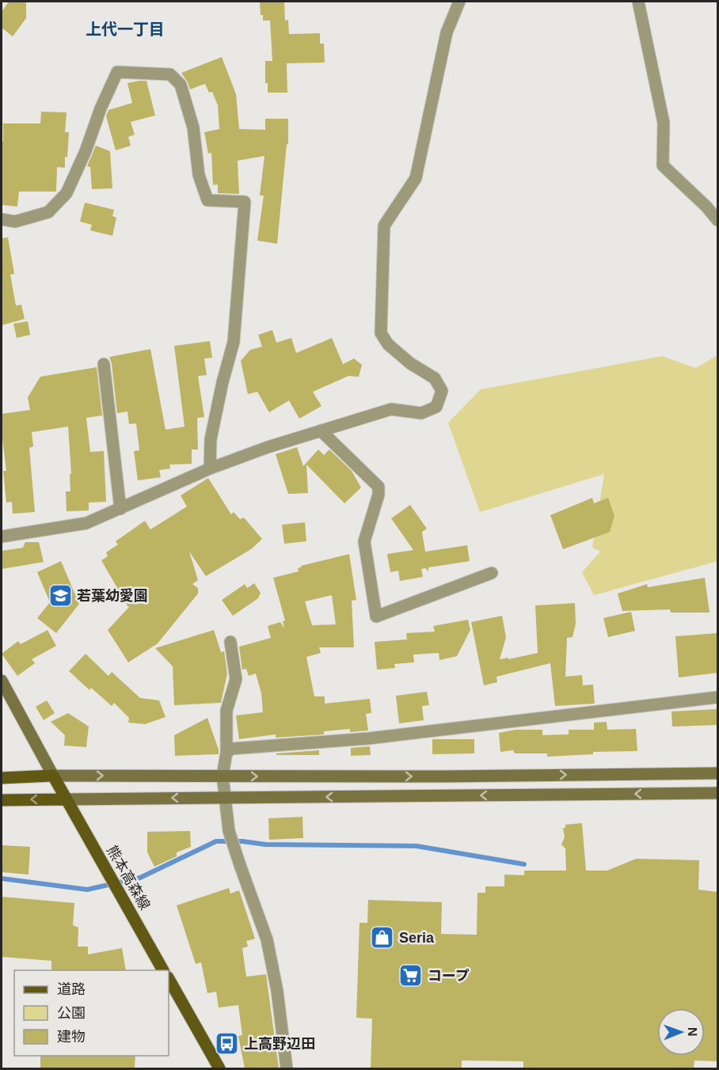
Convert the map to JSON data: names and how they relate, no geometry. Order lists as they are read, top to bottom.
{
  "streets": {
    "main road": ["熊本高森線"]
  },
  "districts": ["上代一丁目"],
  "places": {
    "school or university": ["若葉幼愛園"],
    "shop": ["Seria"],
    "supermarket": ["コープ"],
    "bus stop": ["上高野辺田"]
  },
  "legend": ["道路", "公園", "建物"],
  "north": "right"
}
